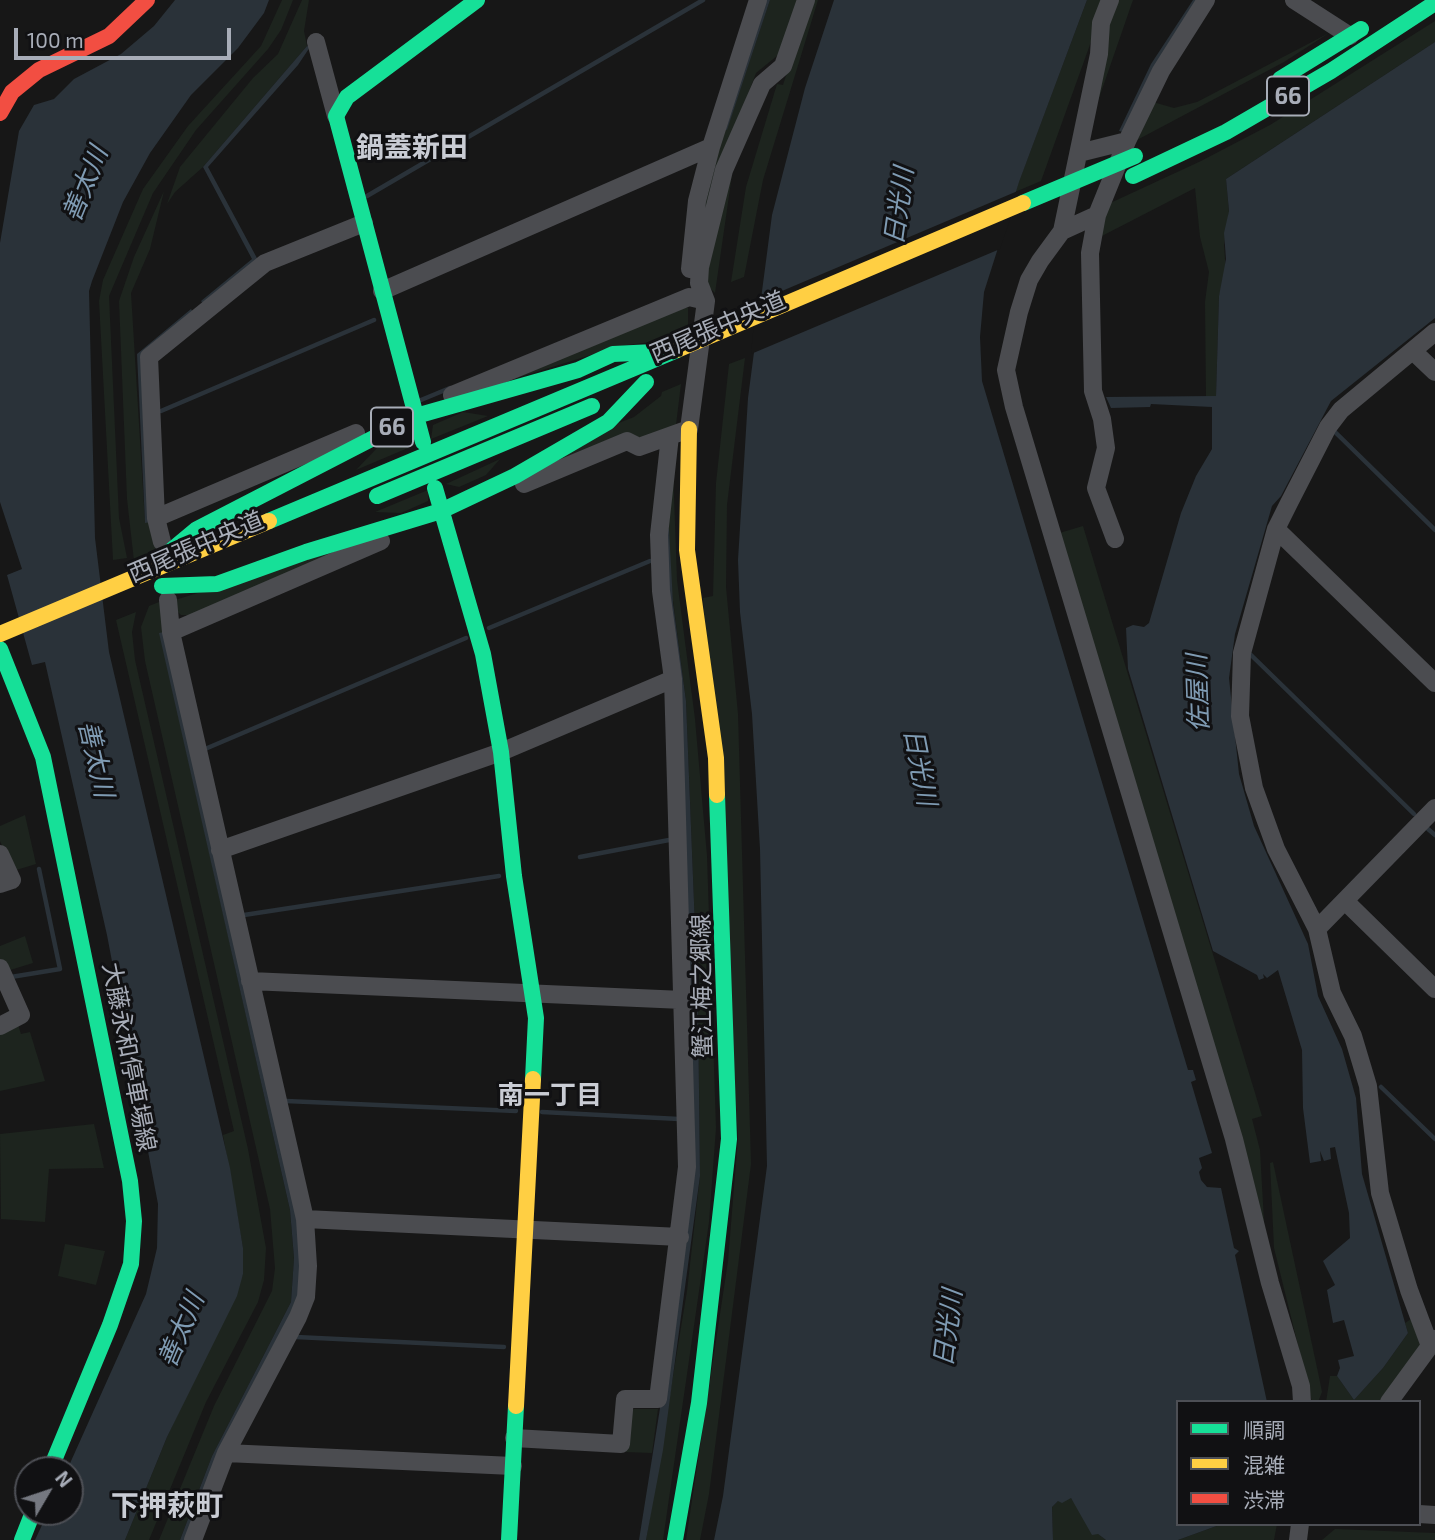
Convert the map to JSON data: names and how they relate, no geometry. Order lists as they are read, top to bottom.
{
  "streets": {
    "main road": [
      "66",
      "西尾張中央道",
      "蟹江梅之郷線",
      "大藤永和停車場線"
    ]
  },
  "crossings": [
    ["66", "西尾張中央道"]
  ],
  "districts": ["鍋蓋新田", "南一丁目", "下押萩町"],
  "water": ["善太川", "日光川", "佐屋川"],
  "legend": ["順調", "混雑", "渋滞"],
  "scale_bar": "100 m",
  "north": "top right"
}
